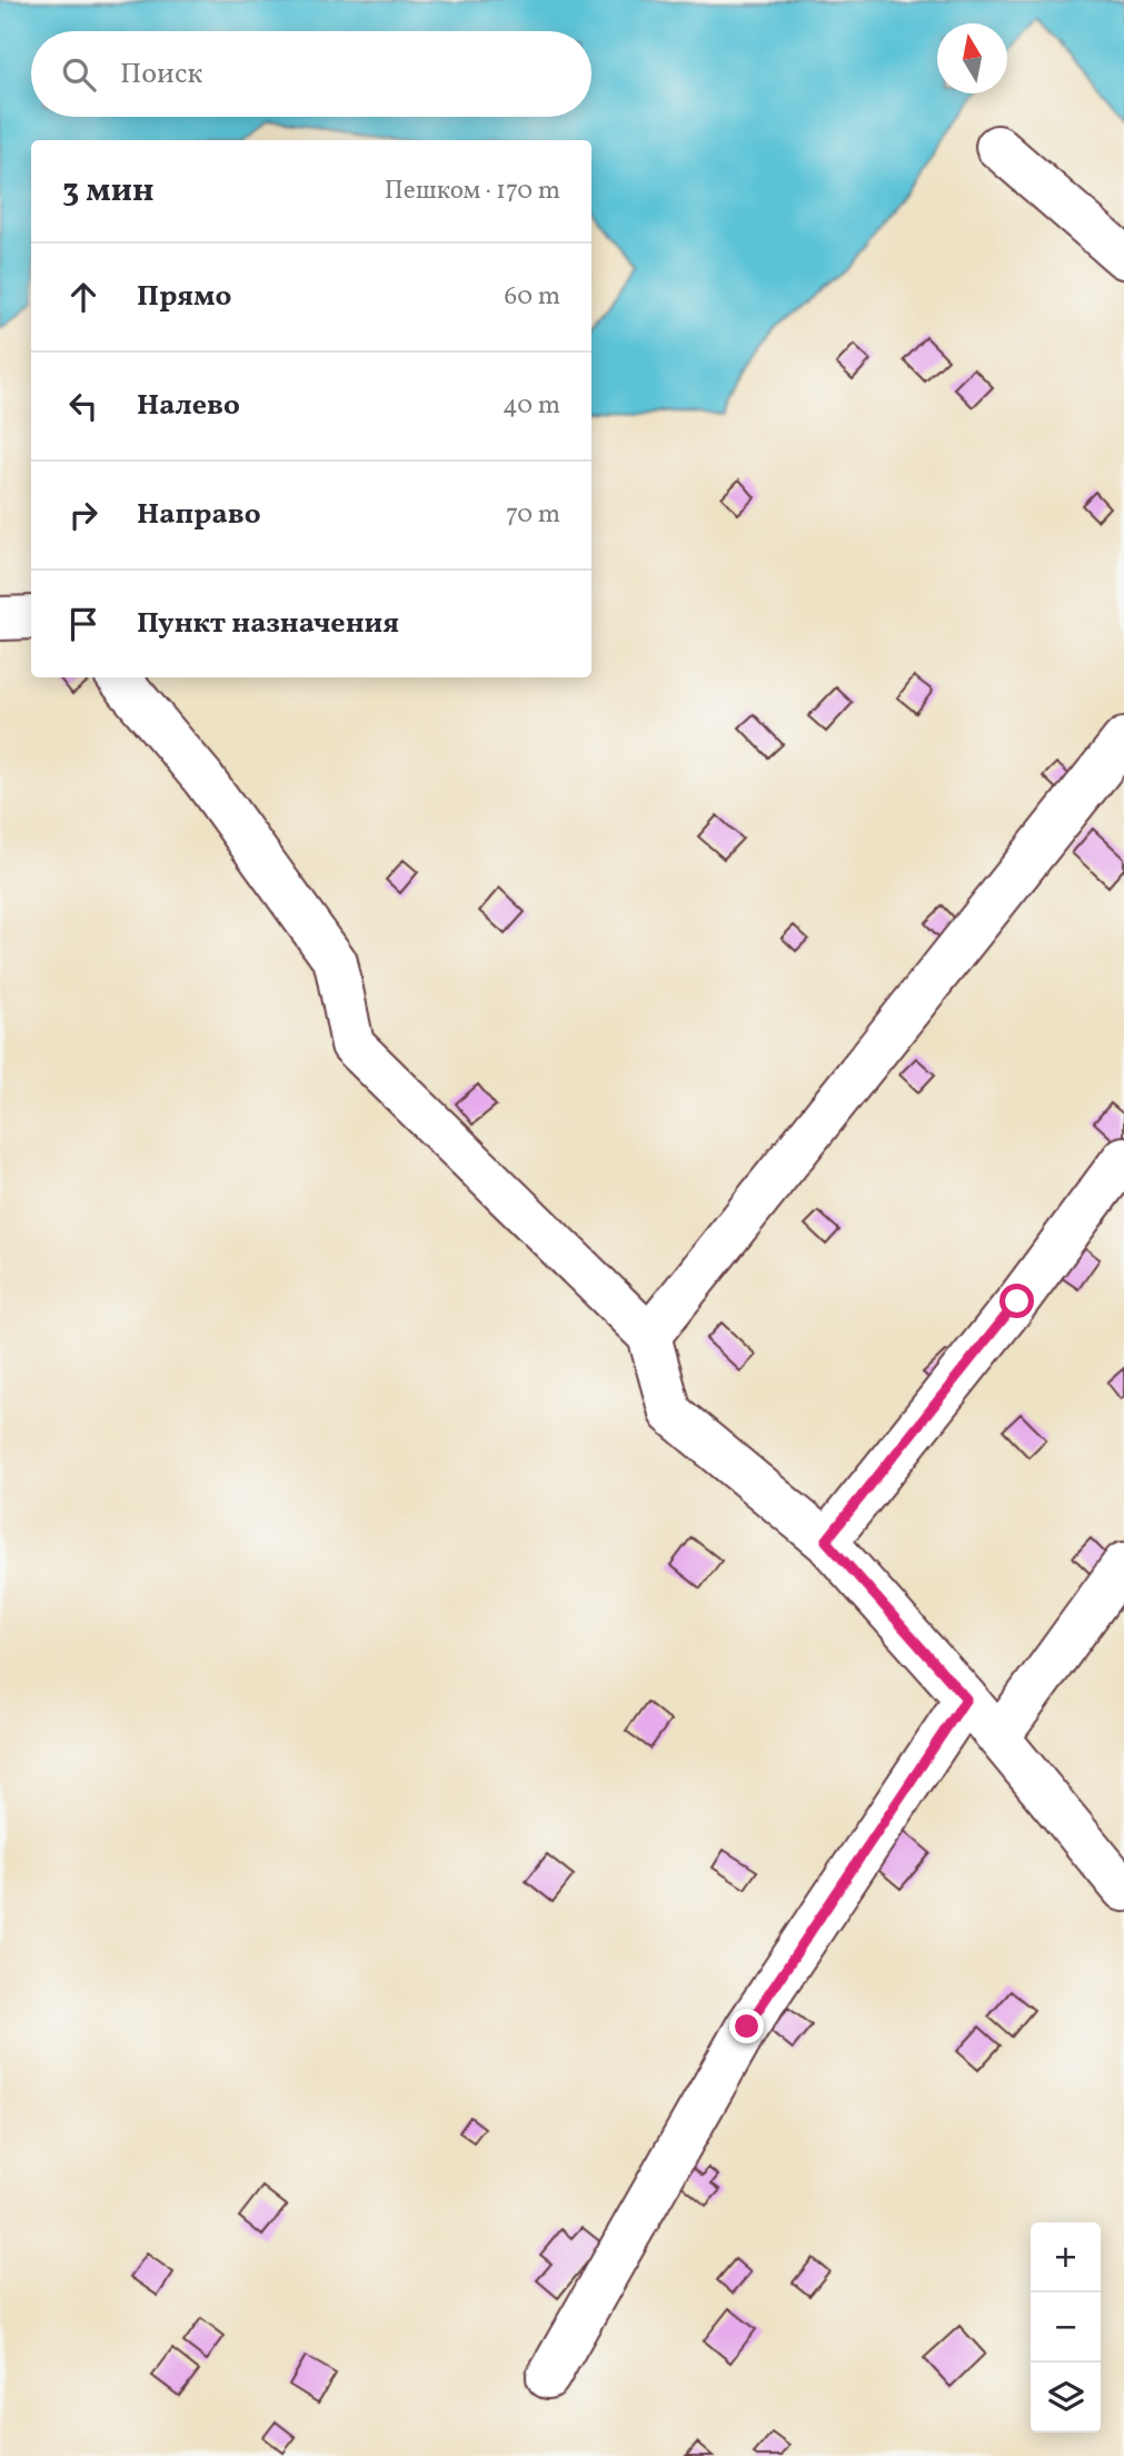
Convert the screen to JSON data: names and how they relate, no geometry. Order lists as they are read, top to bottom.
{
  "north": "top",
  "page": {
    "search": "Поиск",
    "heading": ["3 мин", "Пешком · 170 m"],
    "list": [
      ["Прямо", "60 m"],
      ["Налево", "40 m"],
      ["Направо", "70 m"],
      "Пункт назначения"
    ],
    "map_buttons": ["+", "−"]
  }
}
